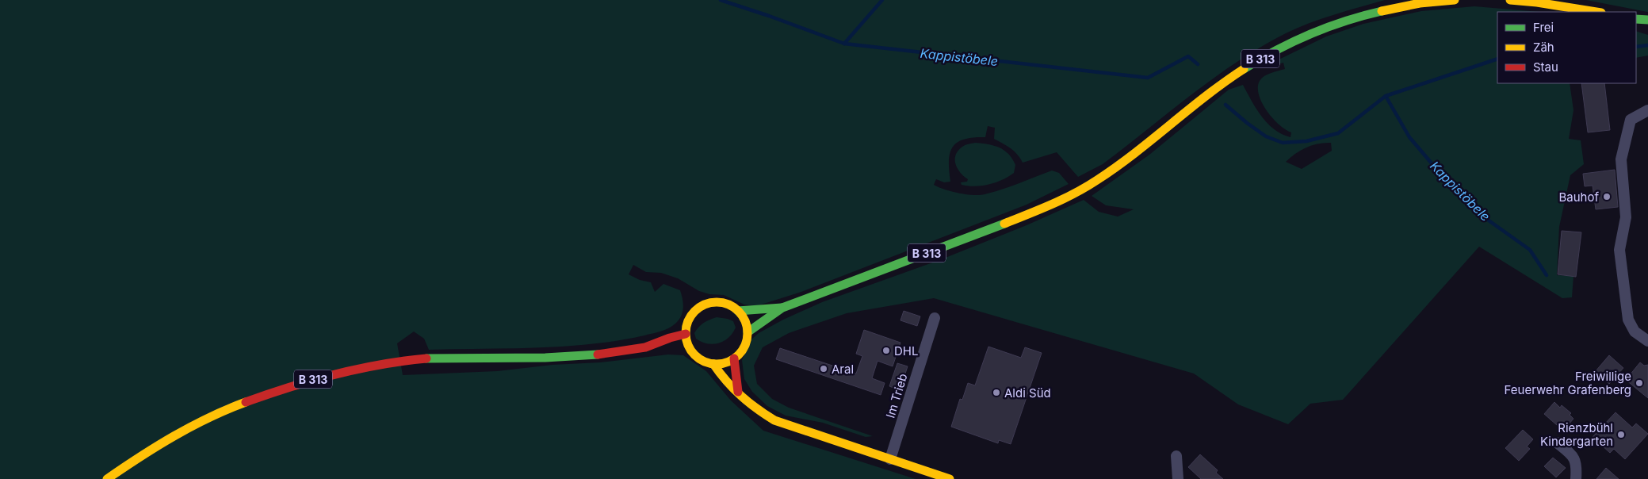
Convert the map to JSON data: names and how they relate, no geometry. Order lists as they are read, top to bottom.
{
  "streets": {
    "main road": ["B 313"],
    "street": ["Im Trieb"]
  },
  "water": ["Kappistöbele"],
  "places": [
    "Bauhof",
    "DHL",
    "Aral",
    "Freiwillige Feuerwehr Grafenberg",
    "Aldi Süd",
    "Rienzbühl Kindergarten"
  ],
  "legend": ["Frei", "Zäh", "Stau"]
}
